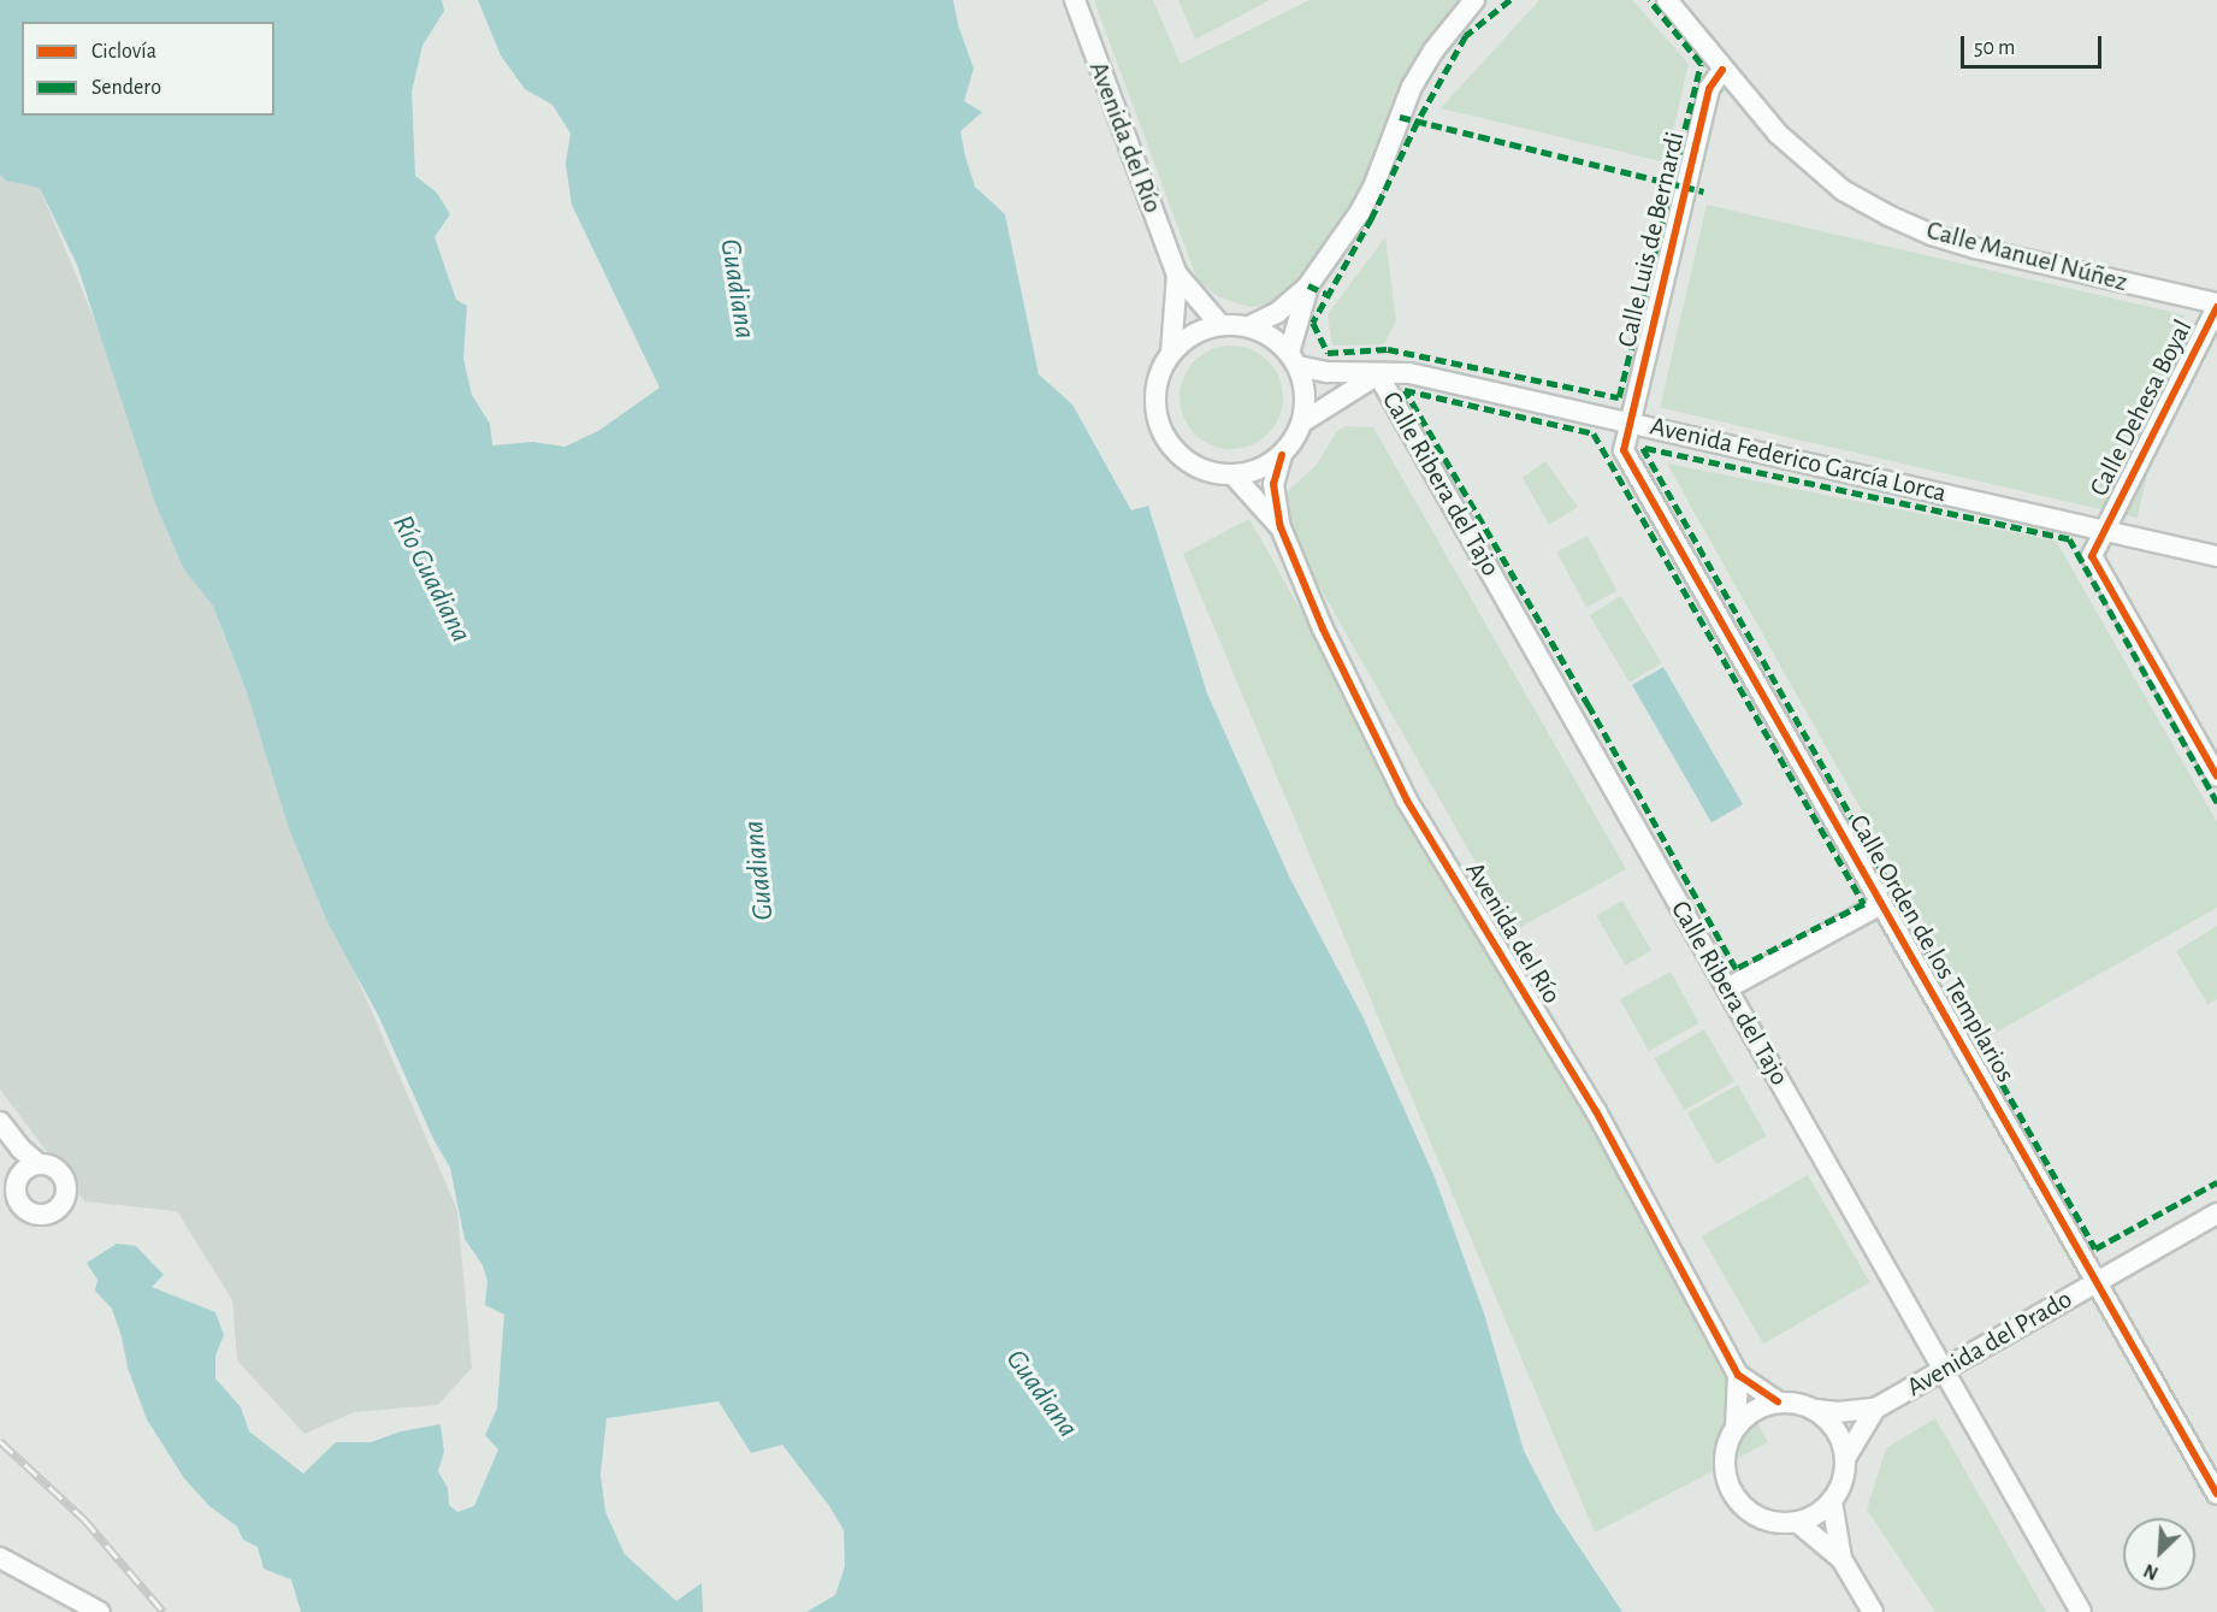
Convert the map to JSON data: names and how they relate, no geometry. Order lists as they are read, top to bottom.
{
  "streets": {
    "street": [
      "Avenida del Río",
      "Calle Luis de Bernardi",
      "Calle Manuel Núñez",
      "Calle Dehesa Boyal",
      "Avenida Federico García Lorca",
      "Calle Ribera del Tajo",
      "Calle Orden de los Templarios",
      "Avenida del Prado"
    ]
  },
  "crossings": [
    ["Avenida del Río", "Avenida Federico García Lorca"],
    ["Avenida del Río", "Avenida del Prado"],
    ["Calle Luis de Bernardi", "Calle Manuel Núñez"],
    ["Calle Luis de Bernardi", "Avenida Federico García Lorca"],
    ["Calle Luis de Bernardi", "Calle Orden de los Templarios"],
    ["Calle Manuel Núñez", "Calle Dehesa Boyal"],
    ["Calle Dehesa Boyal", "Avenida Federico García Lorca"],
    ["Avenida Federico García Lorca", "Calle Ribera del Tajo"],
    ["Avenida Federico García Lorca", "Calle Orden de los Templarios"],
    ["Calle Ribera del Tajo", "Avenida del Prado"],
    ["Calle Orden de los Templarios", "Avenida del Prado"]
  ],
  "water": ["Guadiana", "Río Guadiana"],
  "legend": ["Ciclovía", "Sendero"],
  "scale_bar": "50 m",
  "north": "bottom left"
}
